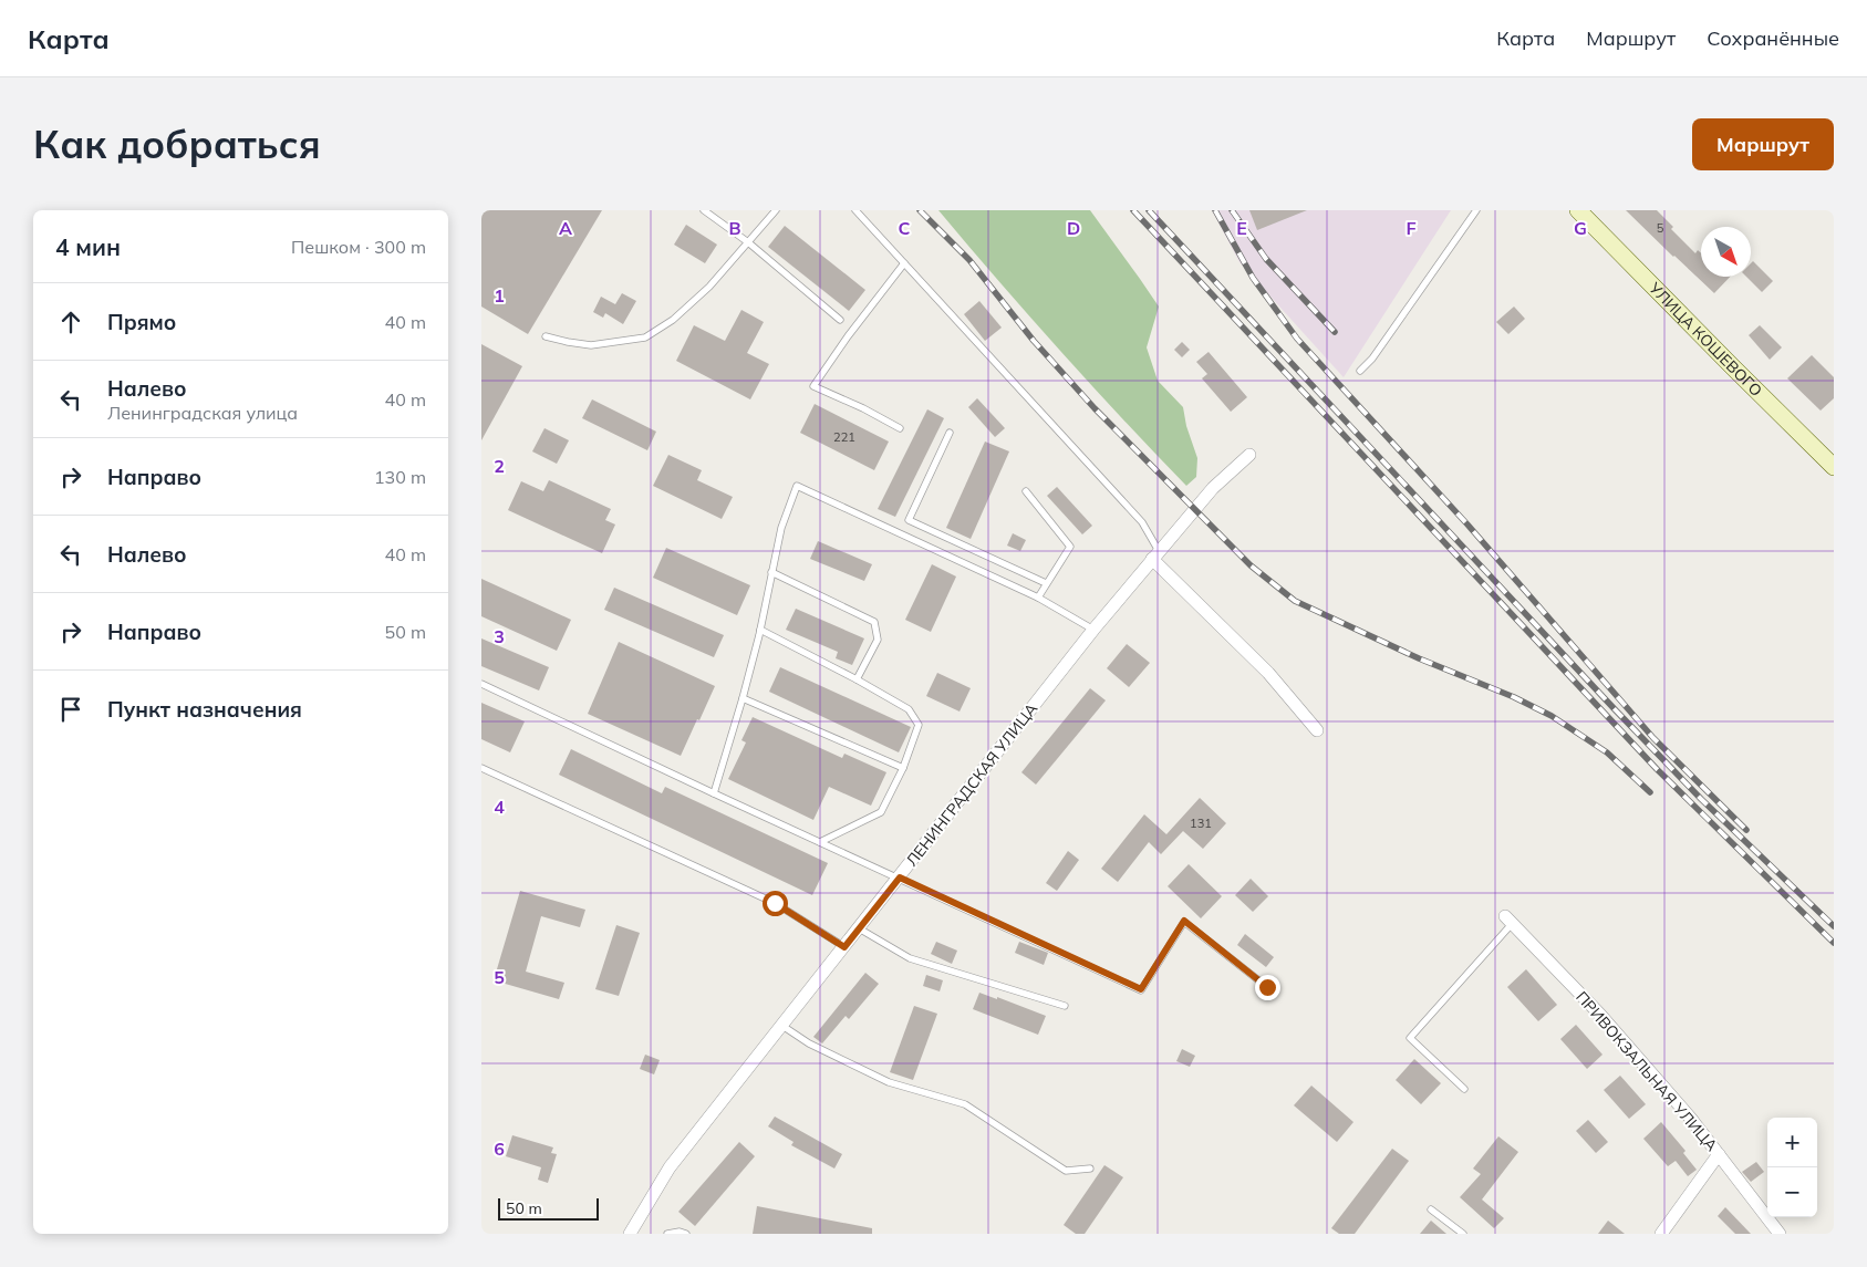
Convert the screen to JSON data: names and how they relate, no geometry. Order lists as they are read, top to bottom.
{
  "streets": {
    "street": ["УЛИЦА КОШЕВОГО", "ЛЕНИНГРАДСКАЯ УЛИЦА", "ПРИВОКЗАЛЬНАЯ УЛИЦА"]
  },
  "house_numbers": ["5", "221", "131"],
  "scale_bar": "50 m",
  "north": "bottom right",
  "page": {
    "header": "Карта",
    "nav": ["Карта", "Маршрут", "Сохранённые"],
    "buttons": "Маршрут",
    "title": "Как добраться",
    "heading": ["4 мин", "Пешком · 300 m"],
    "list": [
      ["Прямо", "40 m"],
      ["Налево", "Ленинградская улица", "40 m"],
      ["Направо", "130 m"],
      ["Налево", "40 m"],
      ["Направо", "50 m"],
      "Пункт назначения"
    ],
    "map_buttons": ["+", "−"],
    "scale": "50 m"
  },
  "grid": {
    "columns": [
      "A",
      "B",
      "C",
      "D",
      "E",
      "F",
      "G"
    ],
    "rows": [
      "1",
      "2",
      "3",
      "4",
      "5",
      "6"
    ]
  }
}
